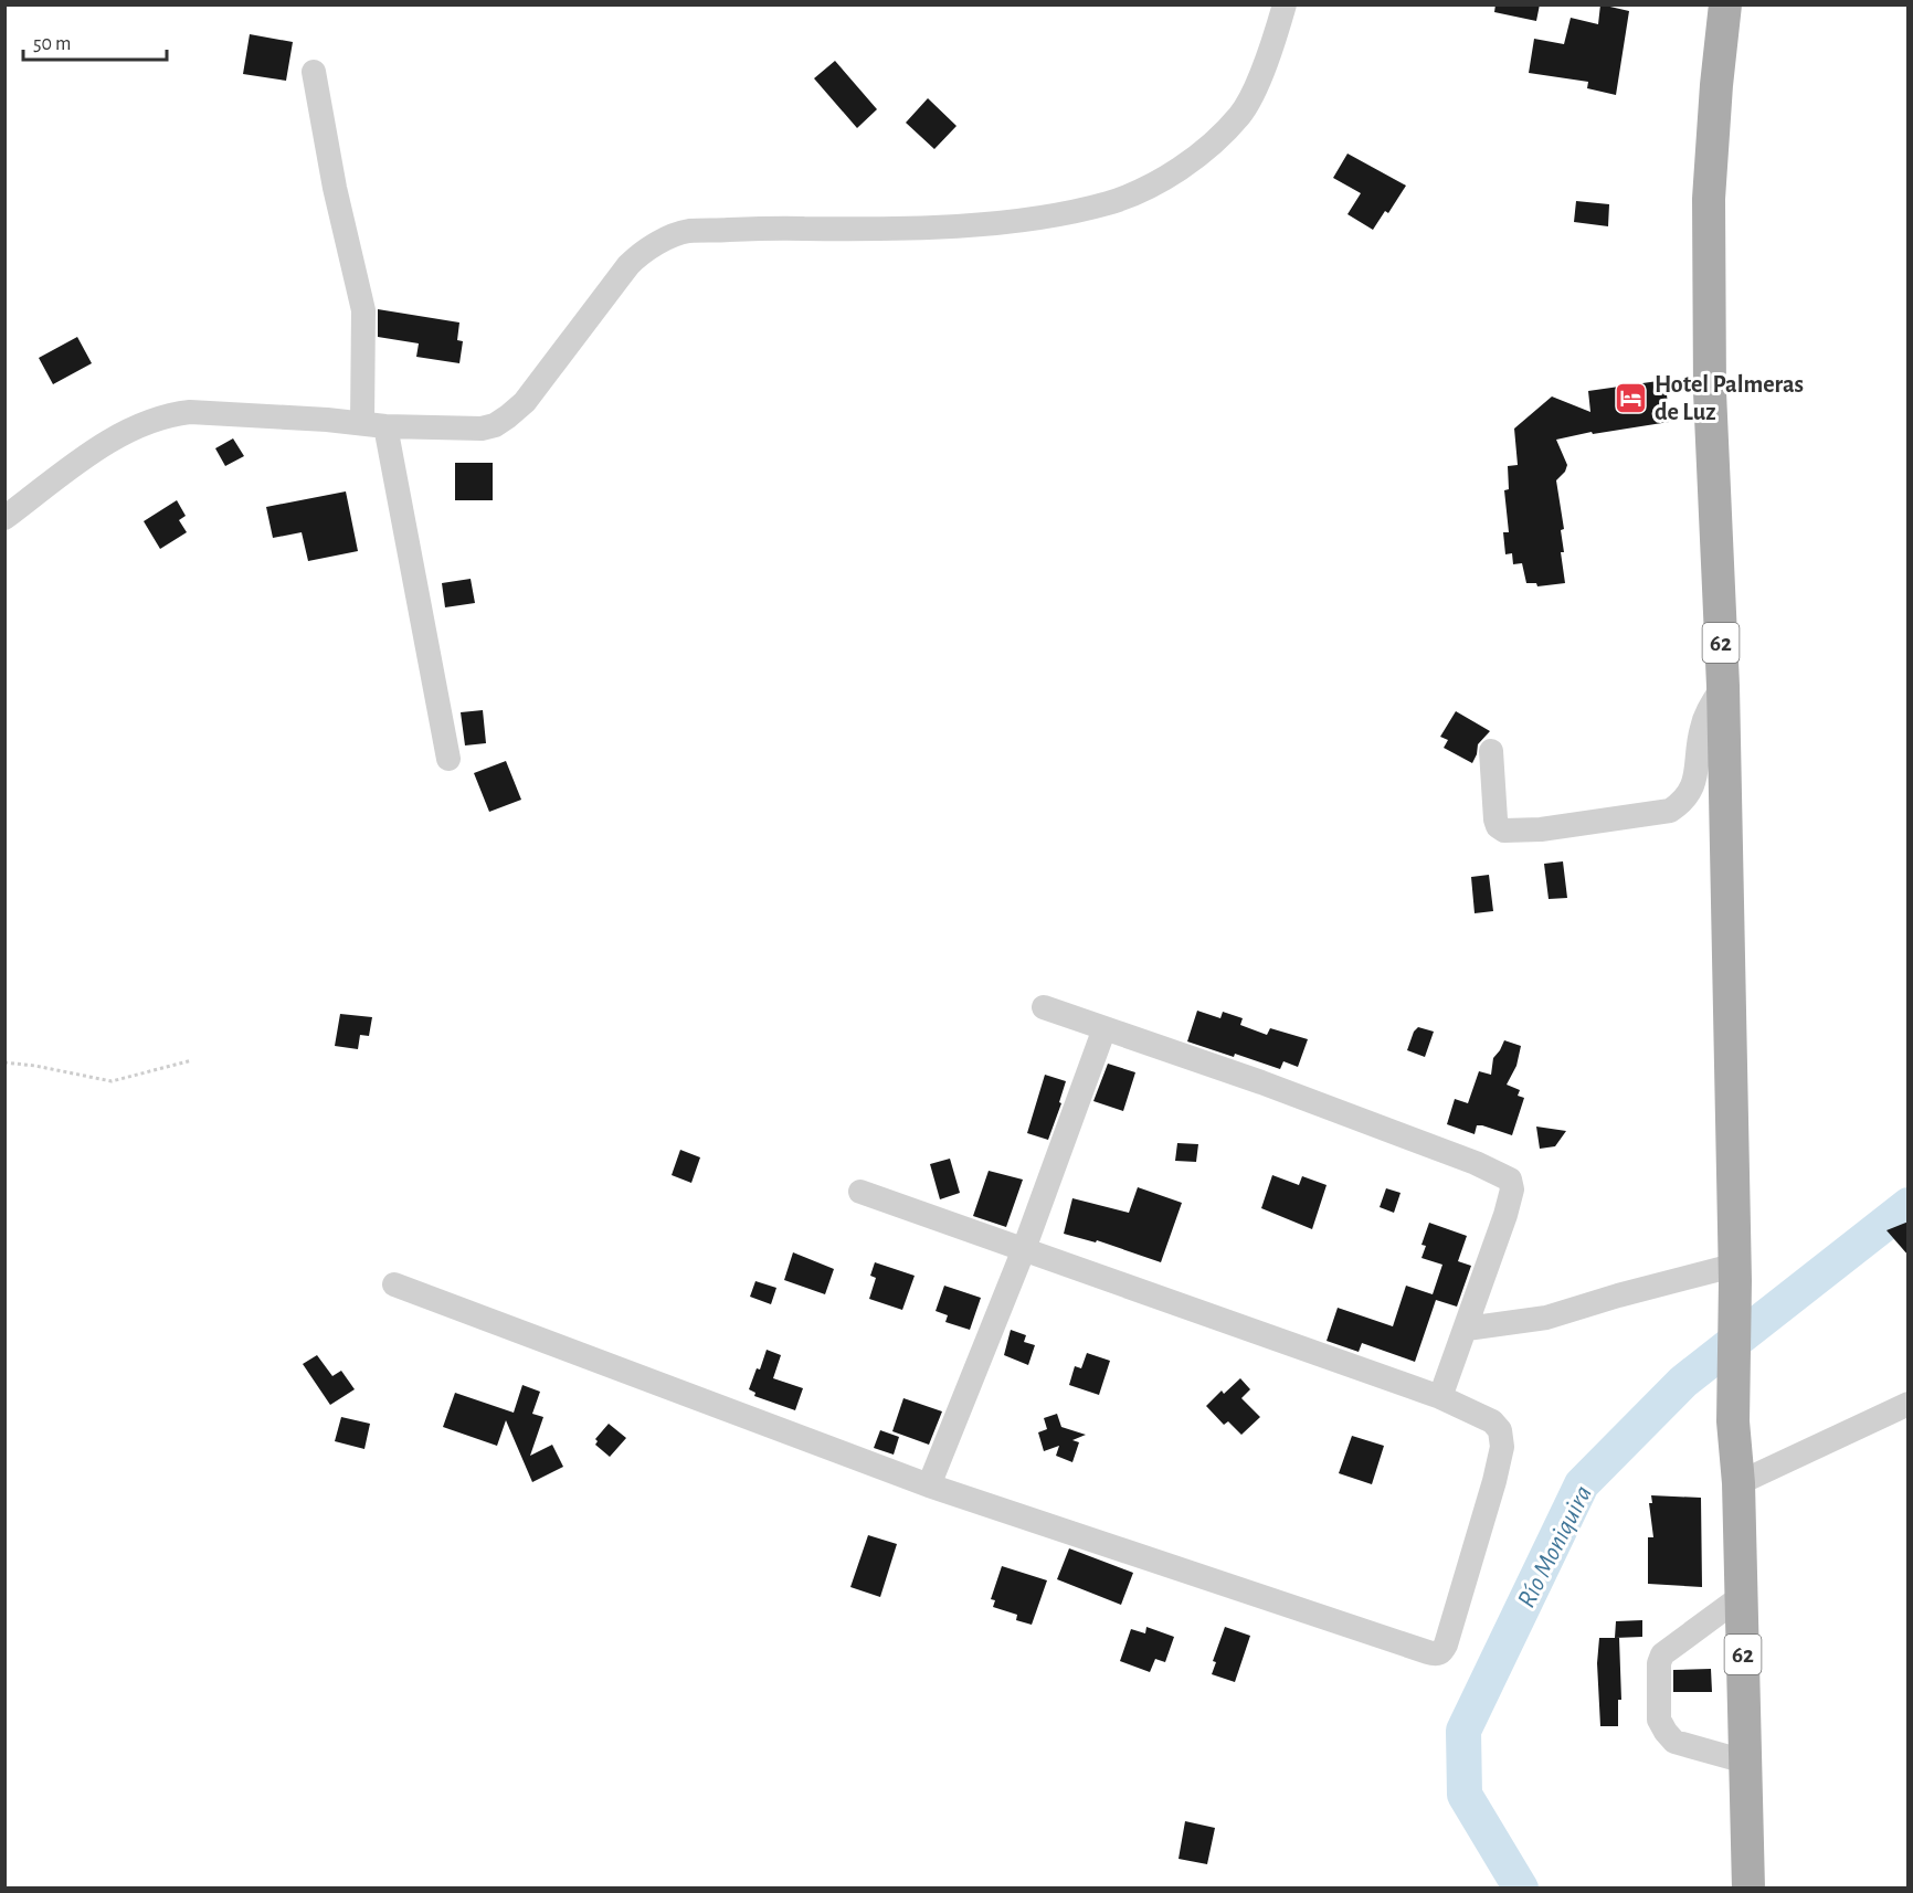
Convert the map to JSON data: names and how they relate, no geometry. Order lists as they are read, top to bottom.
{
  "streets": {
    "main road": ["62"]
  },
  "water": ["Río Moniquira"],
  "places": {
    "hotel": ["Hotel Palmeras de Luz"]
  },
  "scale_bar": "50 m"
}
